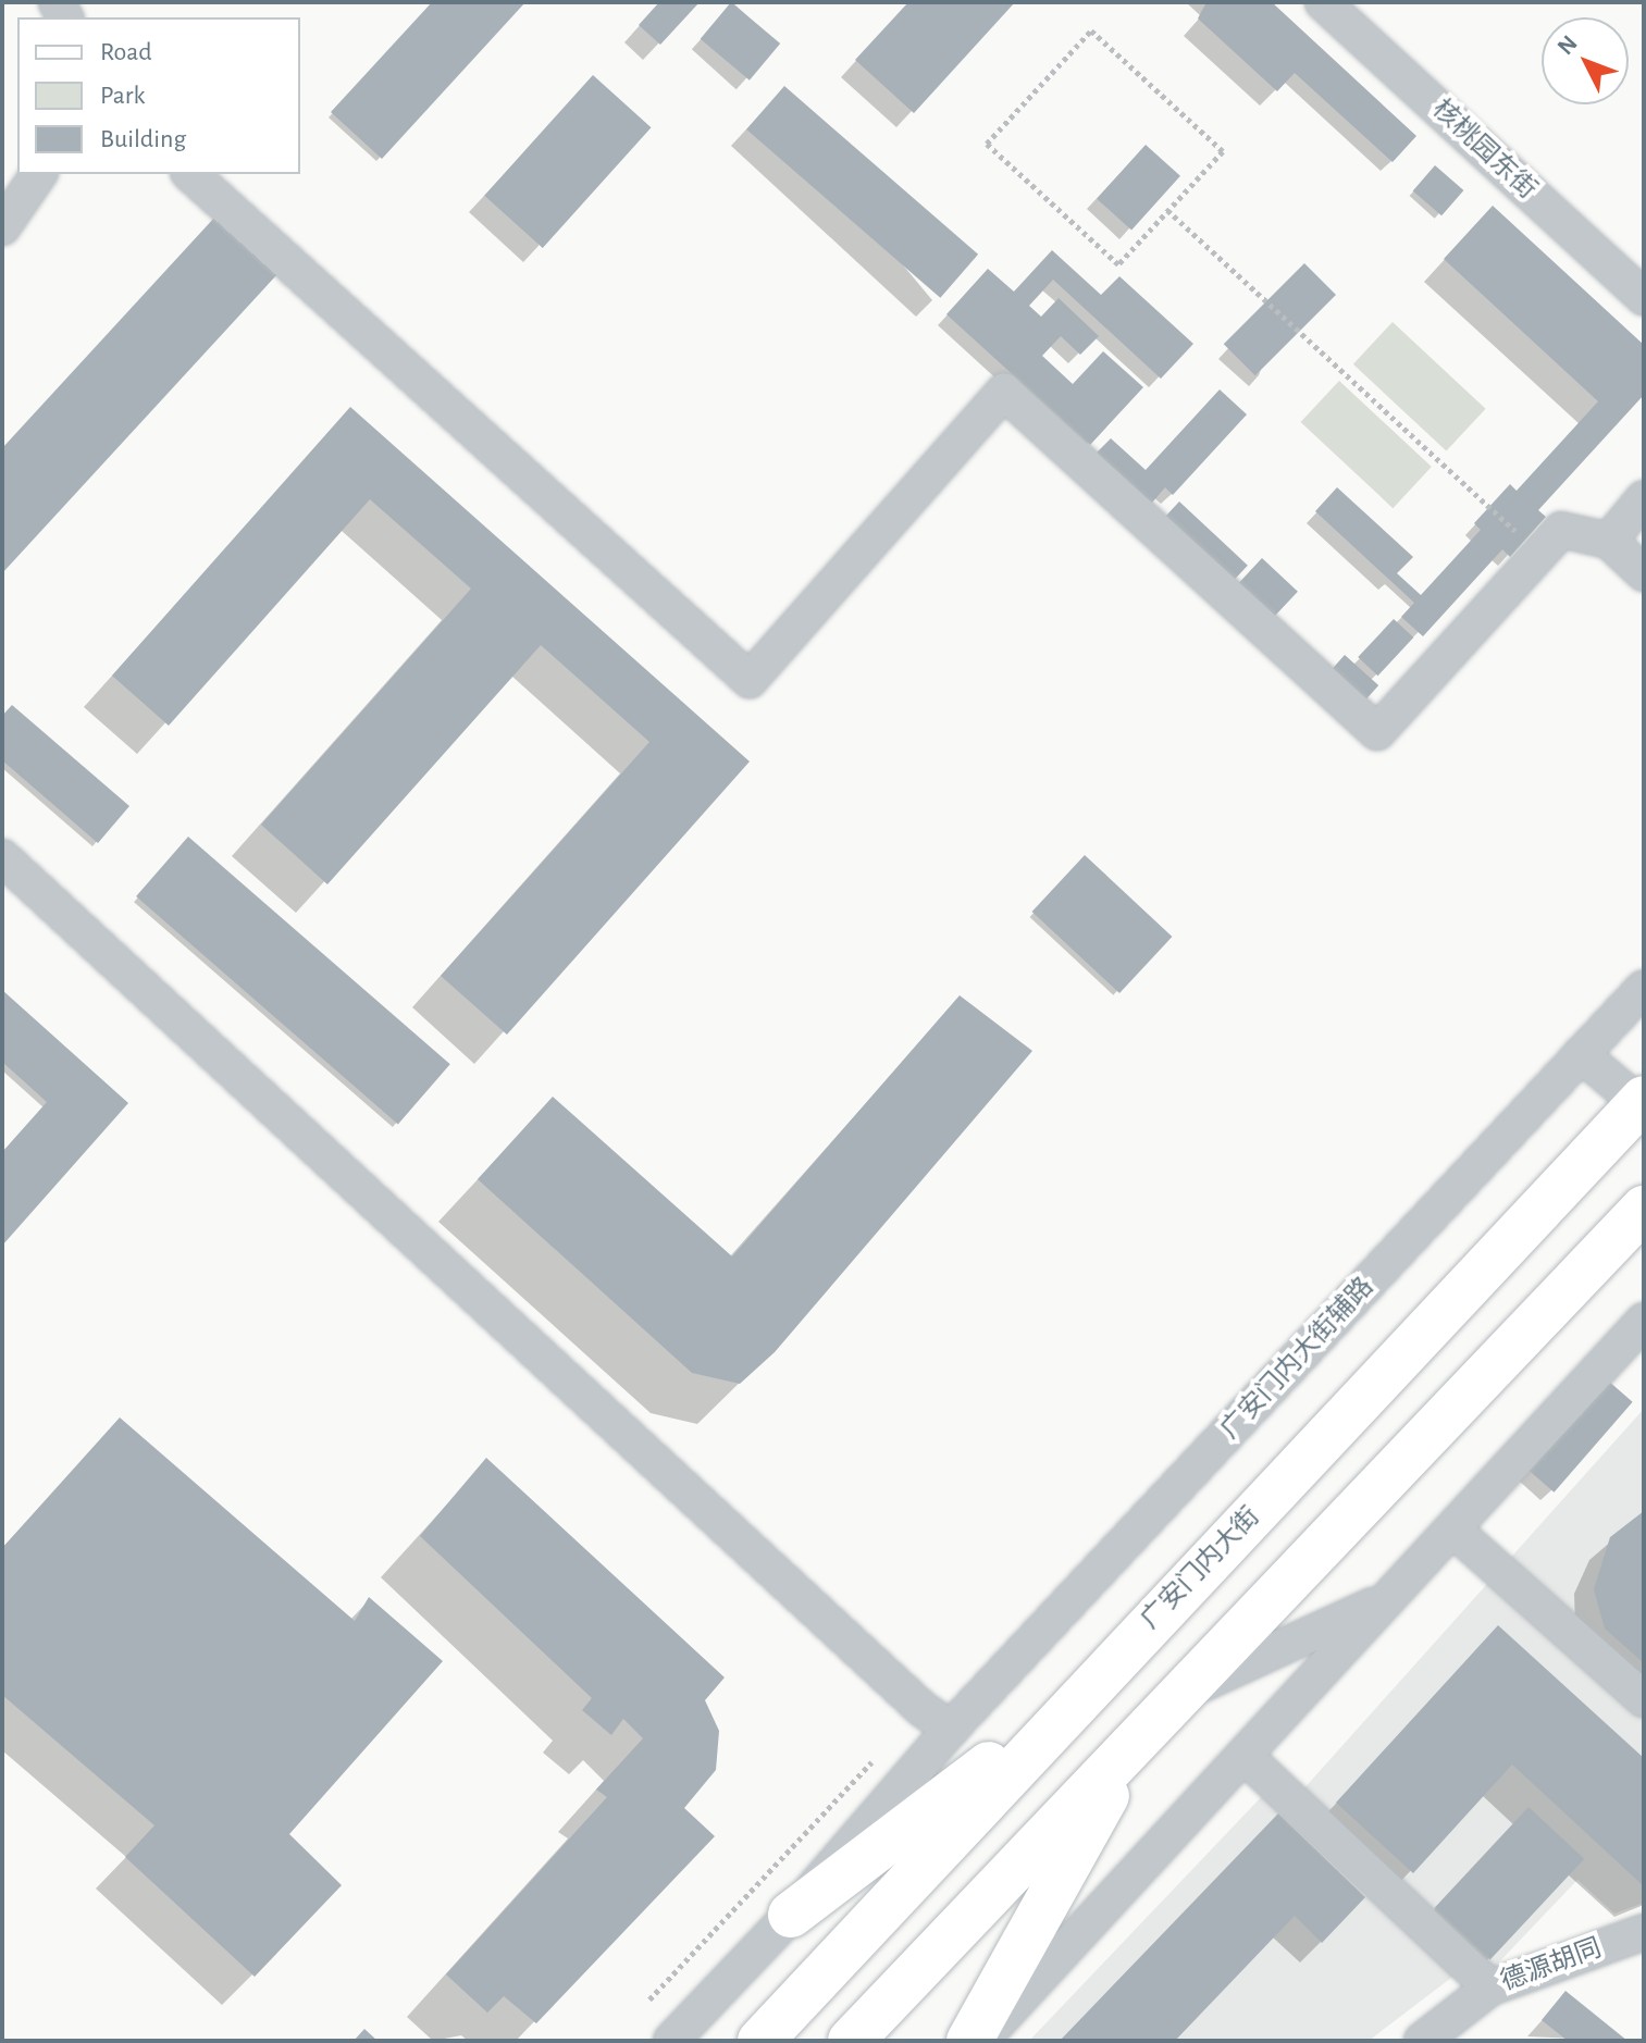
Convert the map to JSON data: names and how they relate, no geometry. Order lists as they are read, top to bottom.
{
  "streets": {
    "main road": ["广安门内大街"],
    "street": ["核桃园东街", "广安门内大街辅路", "德源胡同"]
  },
  "legend": ["Road", "Park", "Building"],
  "north": "top left"
}
